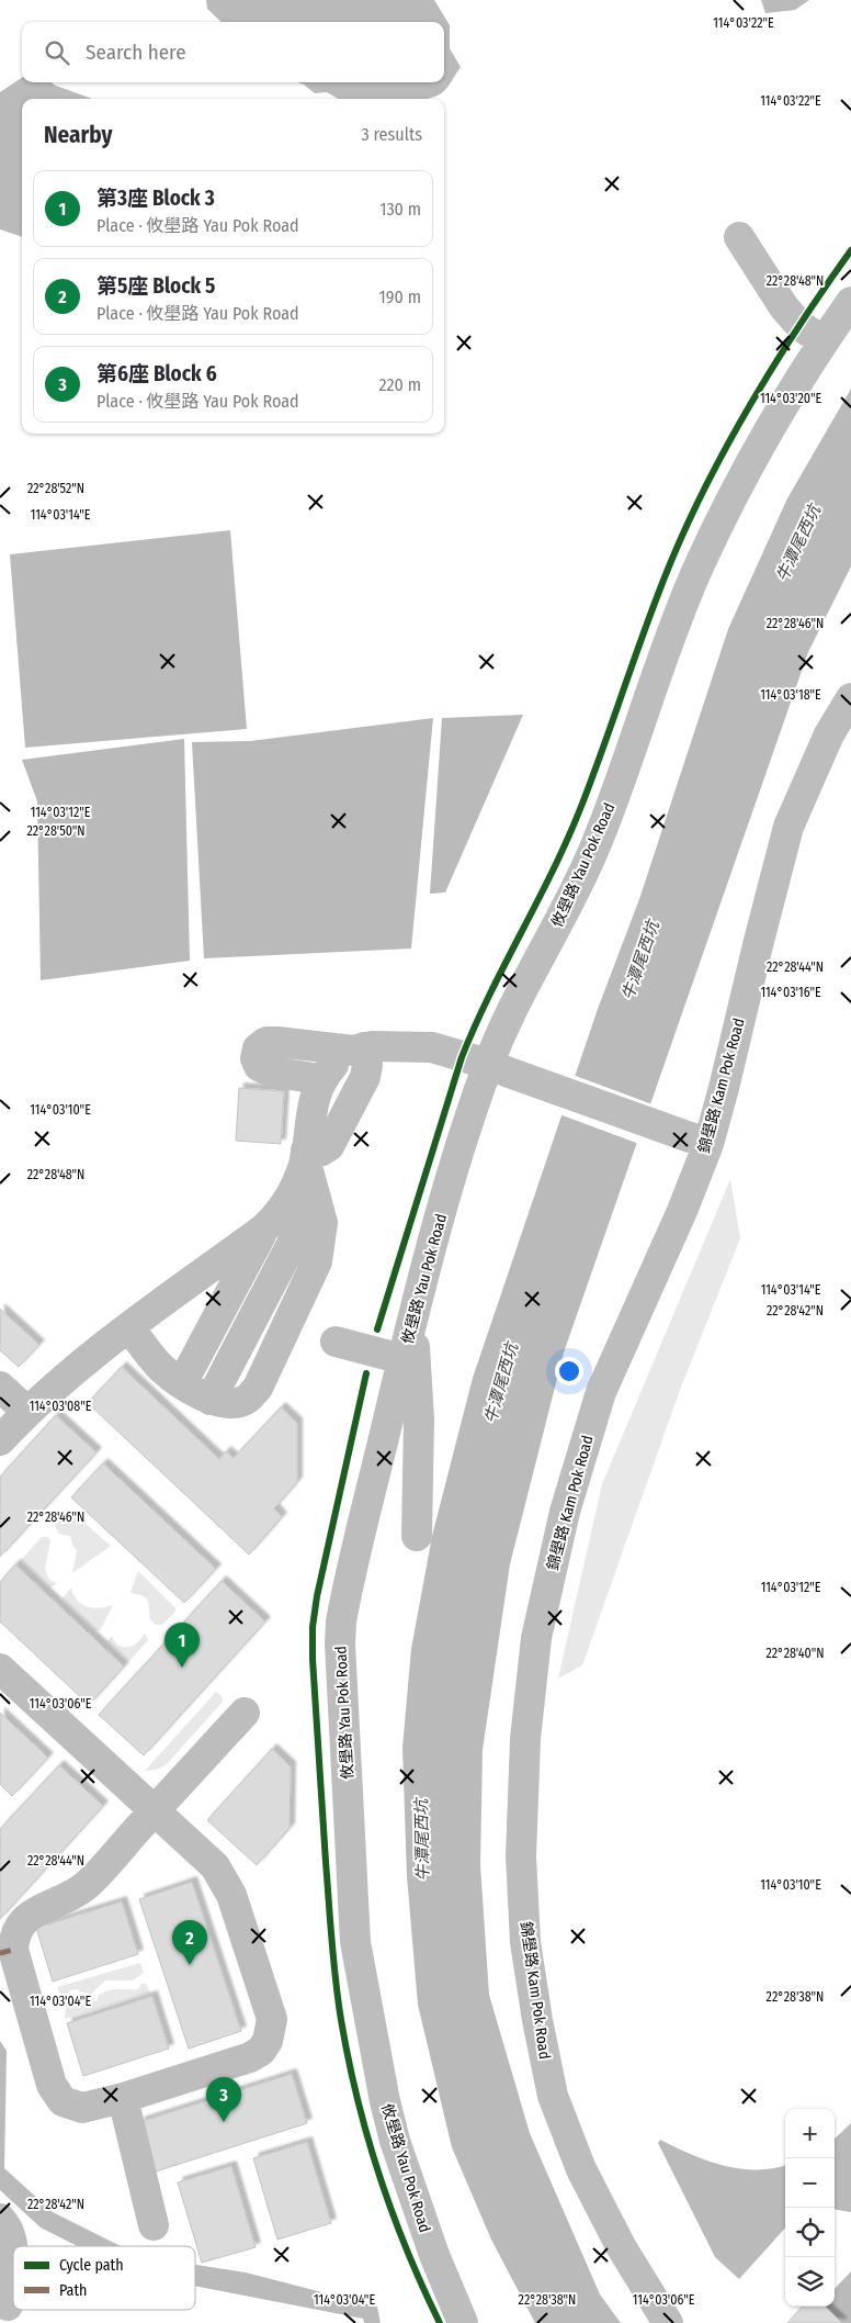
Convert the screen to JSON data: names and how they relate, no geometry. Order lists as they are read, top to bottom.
{
  "streets": {
    "street": ["攸壆路 Yau Pok Road", "錦壆路 Kam Pok Road"]
  },
  "water": ["牛潭尾西坑"],
  "legend": ["Cycle path", "Path"],
  "page": {
    "search": "Search here",
    "heading": ["Nearby", "3 results"],
    "list": [
      {
        "mark": "1",
        "name": "第3座 Block 3",
        "note": "Place · 攸壆路 Yau Pok Road",
        "value": "130 m"
      },
      {
        "mark": "2",
        "name": "第5座 Block 5",
        "note": "Place · 攸壆路 Yau Pok Road",
        "value": "190 m"
      },
      {
        "mark": "3",
        "name": "第6座 Block 6",
        "note": "Place · 攸壆路 Yau Pok Road",
        "value": "220 m"
      }
    ],
    "pins": ["1", "2", "3"],
    "map_buttons": ["+", "−"]
  },
  "coordinates": [
    "114°03'22\"E",
    "22°28'48\"N",
    "114°03'20\"E",
    "22°28'52\"N",
    "114°03'14\"E",
    "22°28'46\"N",
    "114°03'18\"E",
    "114°03'12\"E",
    "22°28'50\"N",
    "22°28'44\"N",
    "114°03'16\"E",
    "114°03'10\"E",
    "22°28'42\"N",
    "114°03'08\"E",
    "22°28'40\"N",
    "114°03'06\"E",
    "22°28'38\"N",
    "114°03'04\"E"
  ]
}
